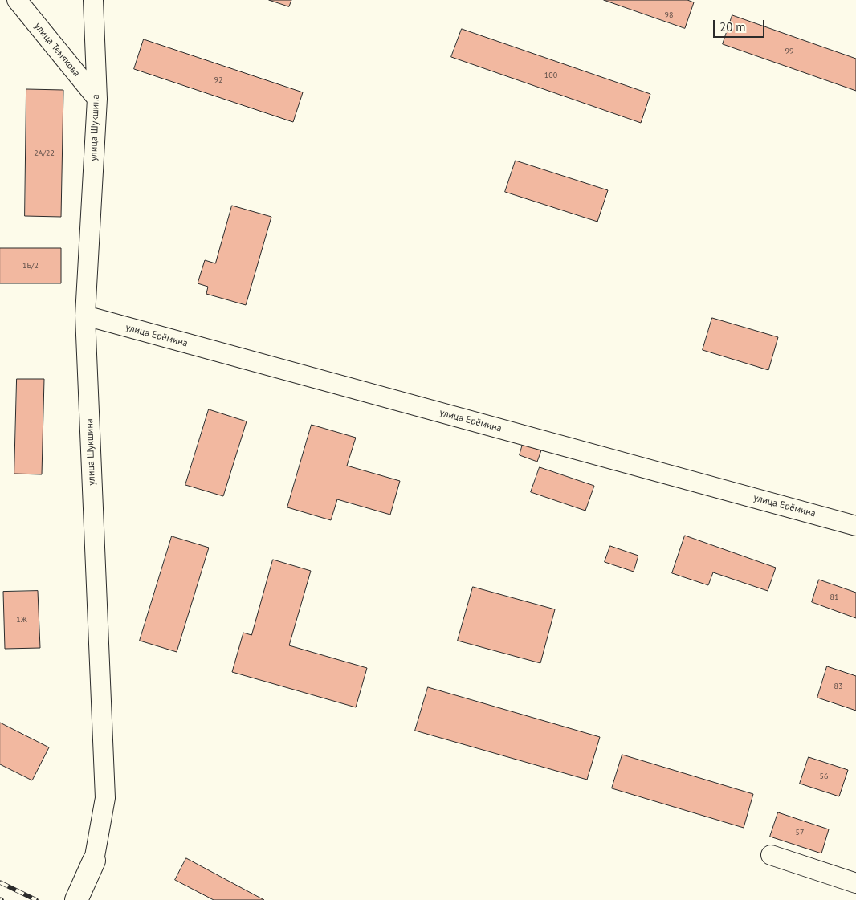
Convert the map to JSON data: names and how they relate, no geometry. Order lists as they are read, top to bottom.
{
  "streets": {
    "main road": ["улица Шукшина"],
    "street": ["улица Темякова", "улица Ерёмина"]
  },
  "crossings": [
    ["улица Темякова", "улица Шукшина"],
    ["улица Шукшина", "улица Ерёмина"]
  ],
  "house_numbers": [
    "98",
    "99",
    "100",
    "92",
    "2А/22",
    "1Б/2",
    "81",
    "1Ж",
    "83",
    "56",
    "57"
  ],
  "scale_bar": "20 m"
}
